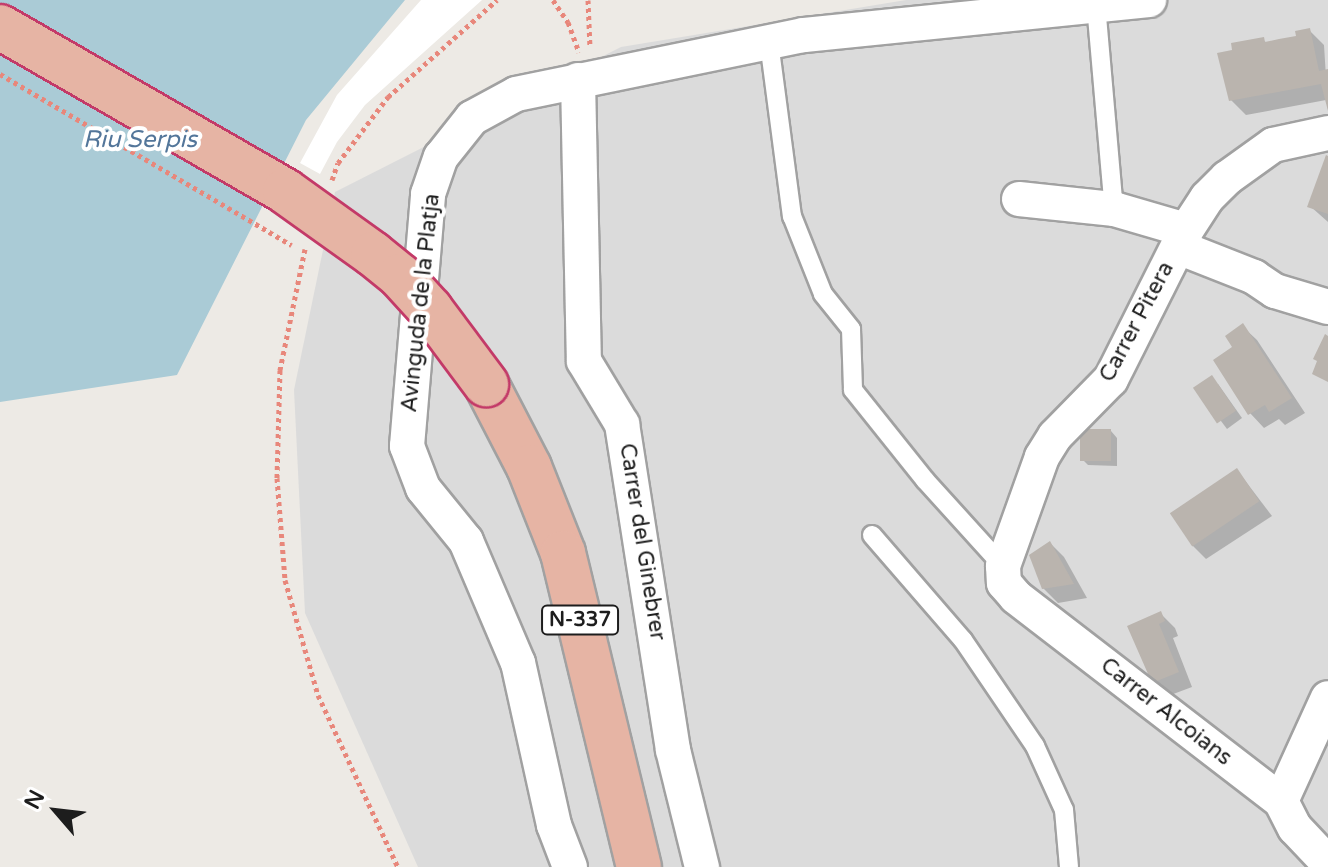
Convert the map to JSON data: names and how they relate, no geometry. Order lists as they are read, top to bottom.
{
  "streets": {
    "highway": ["N-337"],
    "street": [
      "Avinguda de la Platja",
      "Carrer Pitera",
      "Carrer del Ginebrer",
      "Carrer Alcoians"
    ]
  },
  "crossings": [
    ["Avinguda de la Platja", "Carrer del Ginebrer"],
    ["Carrer Pitera", "Carrer Alcoians"]
  ],
  "water": ["Riu Serpis"],
  "north": "top left"
}
